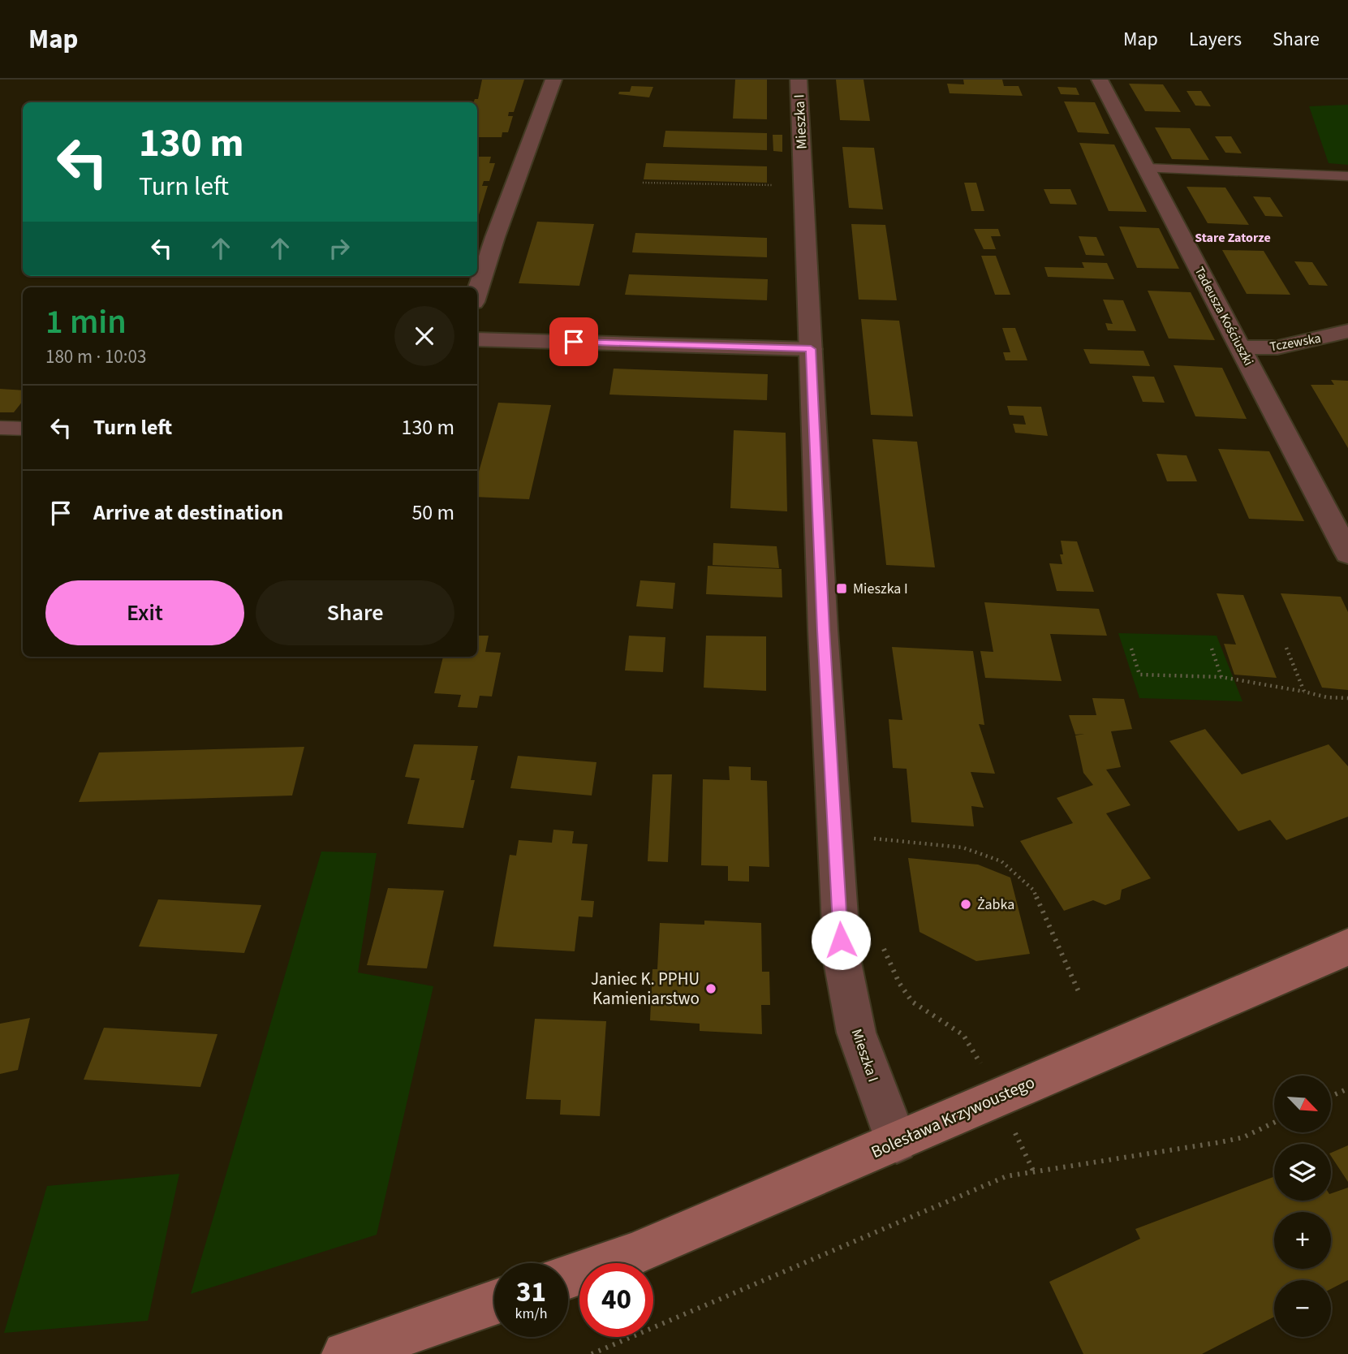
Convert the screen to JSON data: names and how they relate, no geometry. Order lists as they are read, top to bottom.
{
  "streets": {
    "main road": ["Bolesława Krzywoustego"],
    "street": ["Mieszka I", "Tadeusza Kościuszki", "Tczewska"]
  },
  "crossings": [
    ["Mieszka I", "Bolesława Krzywoustego"],
    ["Tadeusza Kościuszki", "Tczewska"]
  ],
  "districts": ["Stare Zatorze"],
  "places": {
    "transit": ["Mieszka I"],
    "other": ["Żabka", "Janiec K. PPHU Kamieniarstwo"]
  },
  "north": "bottom right",
  "page": {
    "header": "Map",
    "nav": ["Map", "Layers", "Share"],
    "turn": ["130 m", "Turn left"],
    "heading": ["1 min", "180 m · 10:03"],
    "list": [
      {
        "name": "Turn left",
        "value": "130 m"
      },
      {
        "name": "Arrive at destination",
        "value": "50 m"
      }
    ],
    "buttons": ["Exit", "Share"],
    "map_buttons": ["+", "−"],
    "speed": "31 km/h",
    "limit": "40"
  }
}
